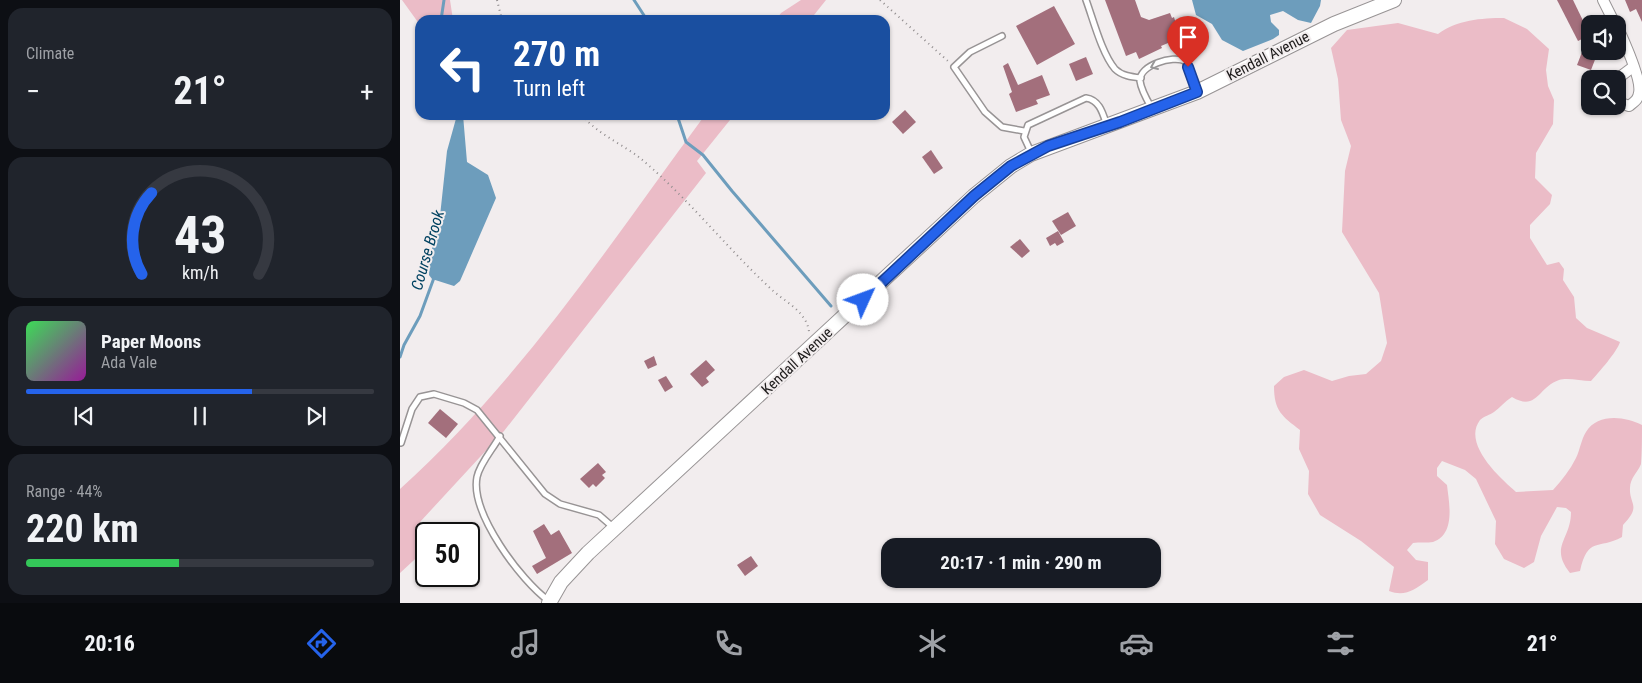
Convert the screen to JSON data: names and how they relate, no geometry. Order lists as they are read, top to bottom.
{
  "streets": {
    "main road": ["Kendall Avenue"]
  },
  "water": ["Course Brook"],
  "page": {
    "tile": [
      "Climate",
      ["Range · 44%", "220 km"]
    ],
    "turn": ["270 m", "Turn left"],
    "heat": ["−", "21°", "+"],
    "song": ["Paper Moons", "Ada Vale"],
    "limit": "50",
    "trip": "20:17 · 1 min · 290 m",
    "tabs": ["20:16", "21°"],
    "gauge": ["43", "km/h"]
  }
}
